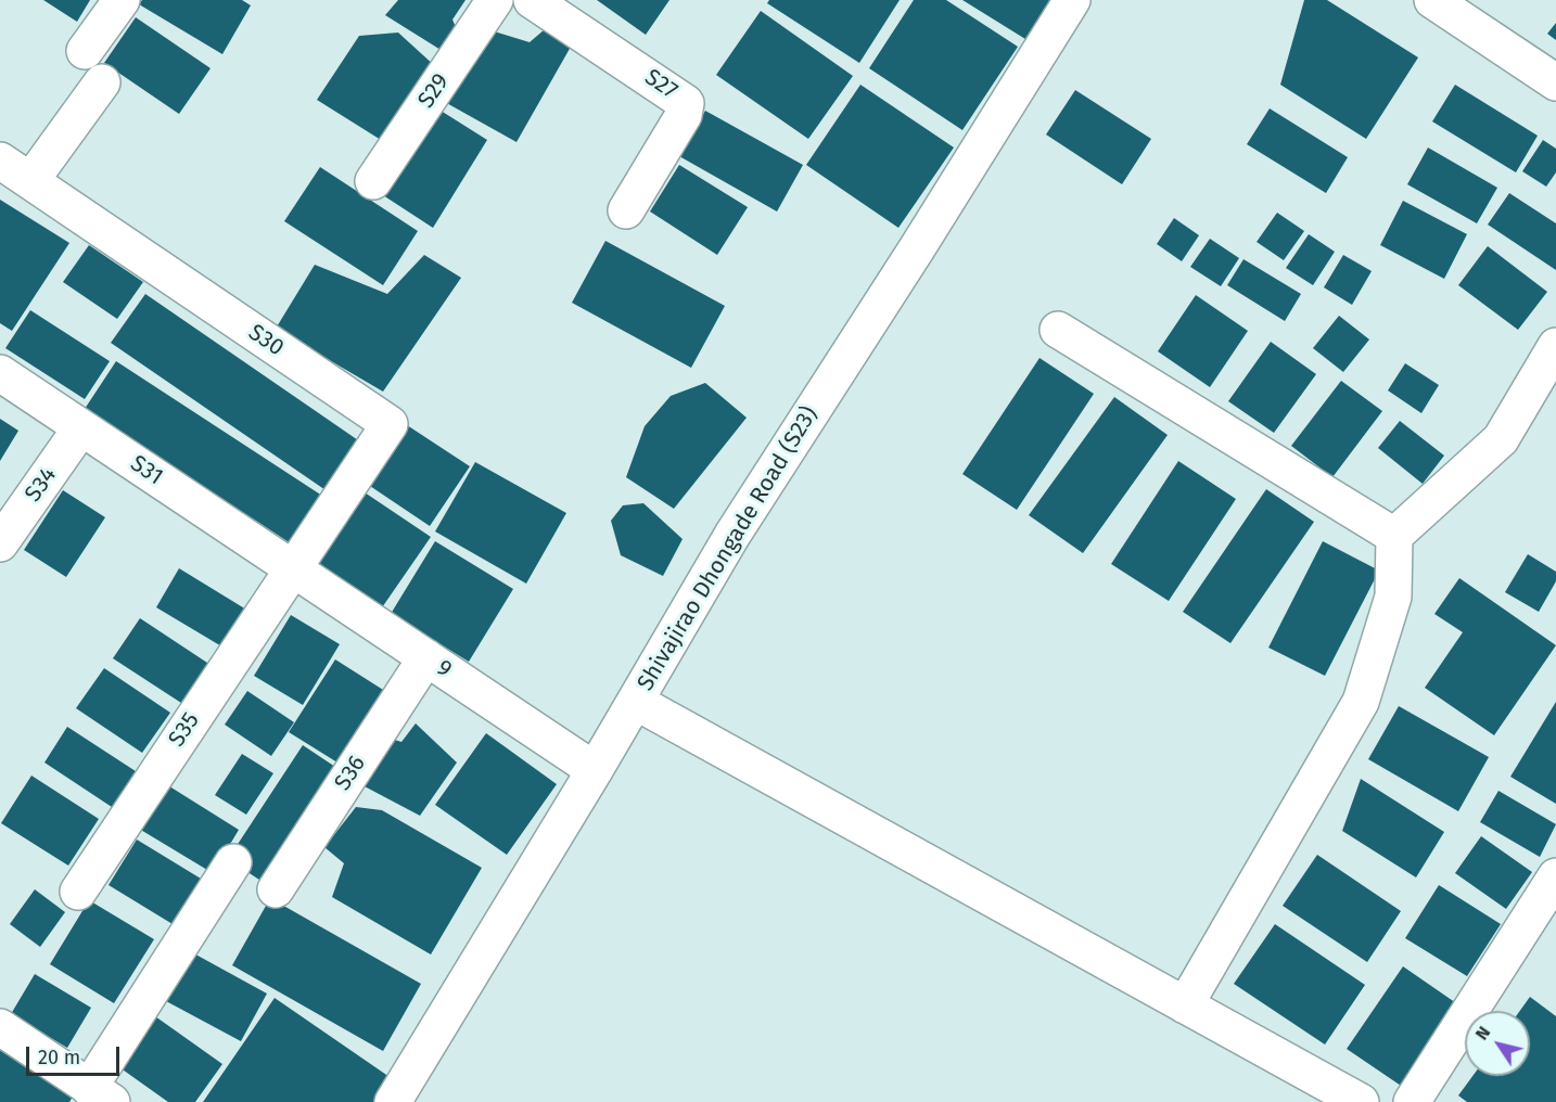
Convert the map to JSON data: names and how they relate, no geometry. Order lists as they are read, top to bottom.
{
  "streets": {
    "street": [
      "S27",
      "S29",
      "S30",
      "S31",
      "S34",
      "Shivajirao Dhongade Road (S23)",
      "9",
      "S35",
      "S36"
    ]
  },
  "crossings": [
    ["S30", "S31"],
    ["S30", "9"],
    ["S30", "S35"],
    ["S31", "S34"],
    ["S31", "9"],
    ["S31", "S35"],
    ["Shivajirao Dhongade Road (S23)", "9"],
    ["9", "S35"],
    ["9", "S36"]
  ],
  "scale_bar": "20 m",
  "north": "top left"
}
